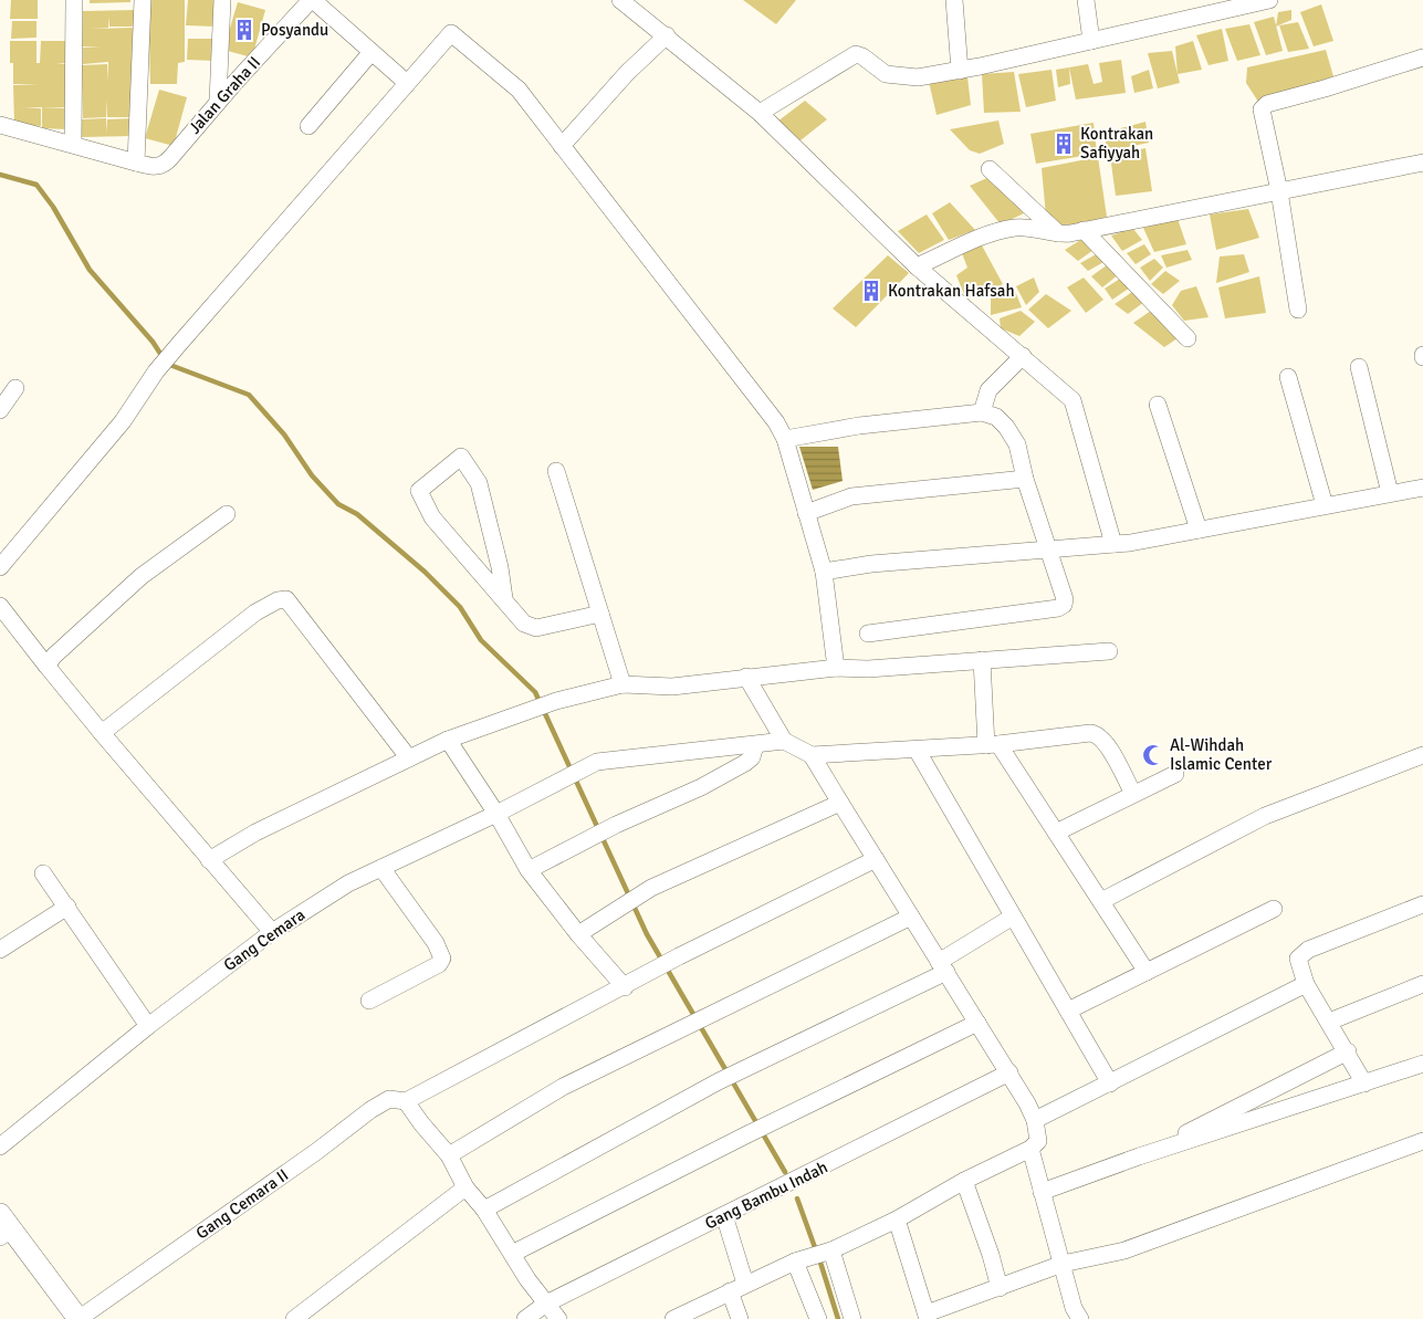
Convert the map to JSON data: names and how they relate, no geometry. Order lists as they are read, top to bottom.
{
  "streets": {
    "street": [
      "Jalan Graha II",
      "Gang Cemara",
      "Gang Bambu Indah",
      "Gang Cemara II"
    ]
  },
  "places": {
    "building": ["Posyandu", "Kontrakan Safiyyah", "Kontrakan Hafsah"],
    "mosque": ["Al-Wihdah Islamic Center"]
  }
}
